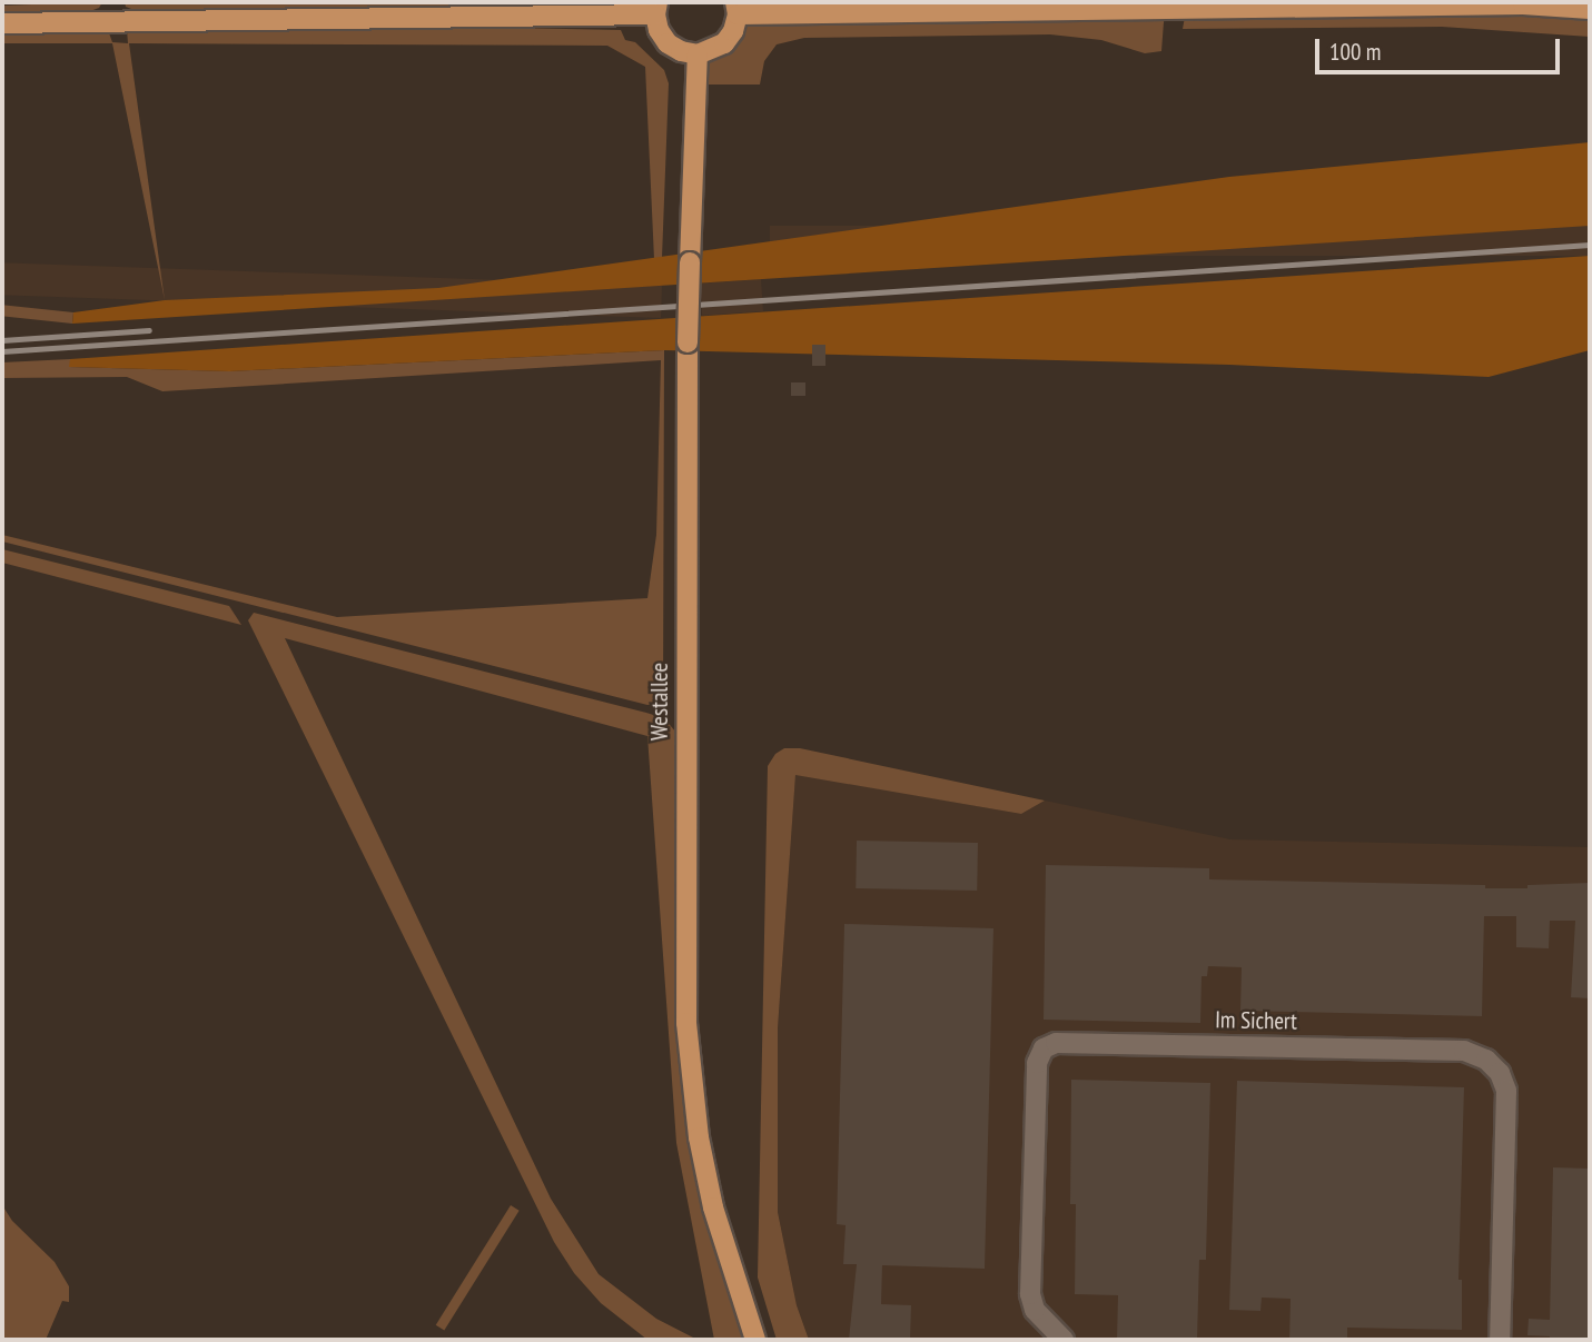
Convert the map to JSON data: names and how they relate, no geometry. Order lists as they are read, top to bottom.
{
  "streets": {
    "main road": ["Westallee"],
    "street": ["Im Sichert"]
  },
  "scale_bar": "100 m"
}
